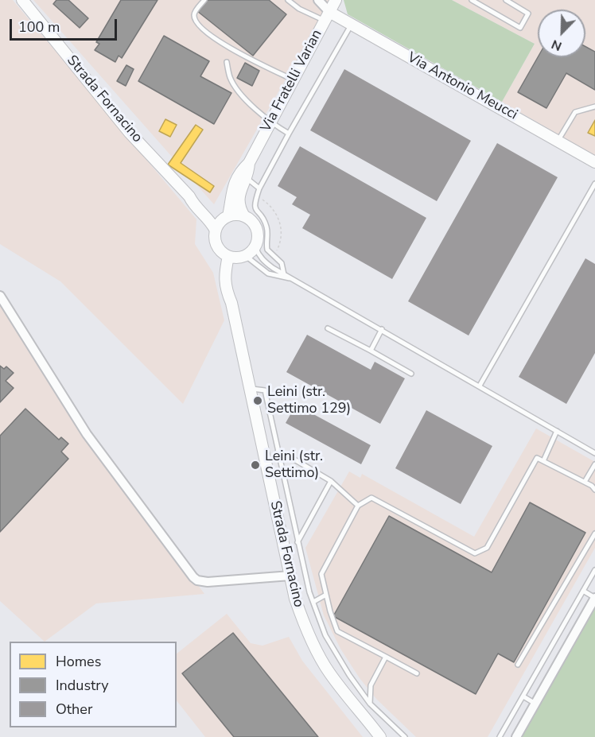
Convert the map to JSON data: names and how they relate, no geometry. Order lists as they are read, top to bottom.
{
  "streets": {
    "street": ["Via Fratelli Varian", "Via Antonio Meucci", "Strada Fornacino"]
  },
  "crossings": [
    ["Via Fratelli Varian", "Via Antonio Meucci"],
    ["Via Fratelli Varian", "Strada Fornacino"]
  ],
  "places": ["Leini (str. Settimo 129)", "Leini (str. Settimo)"],
  "legend": ["Homes", "Industry", "Other"],
  "scale_bar": "100 m",
  "north": "bottom left"
}
